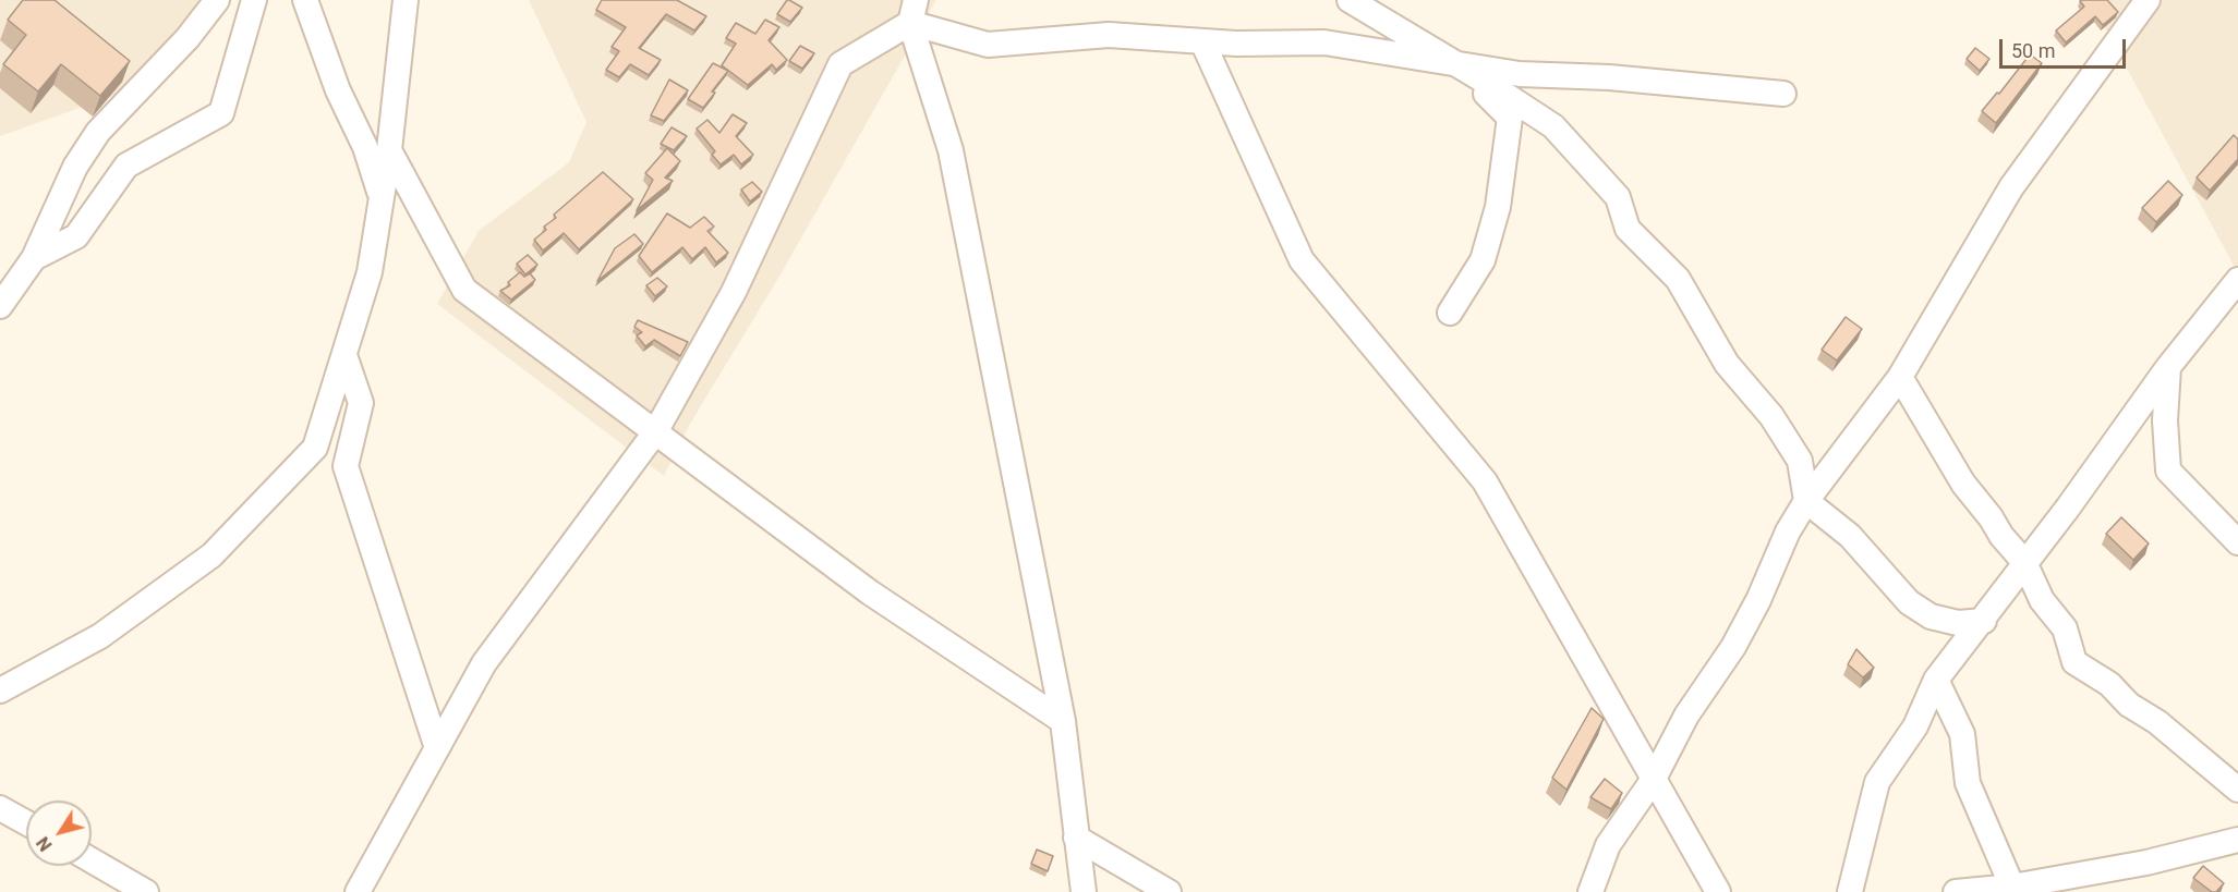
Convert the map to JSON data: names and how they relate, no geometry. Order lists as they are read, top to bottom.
{
  "scale_bar": "50 m",
  "north": "bottom left"
}
